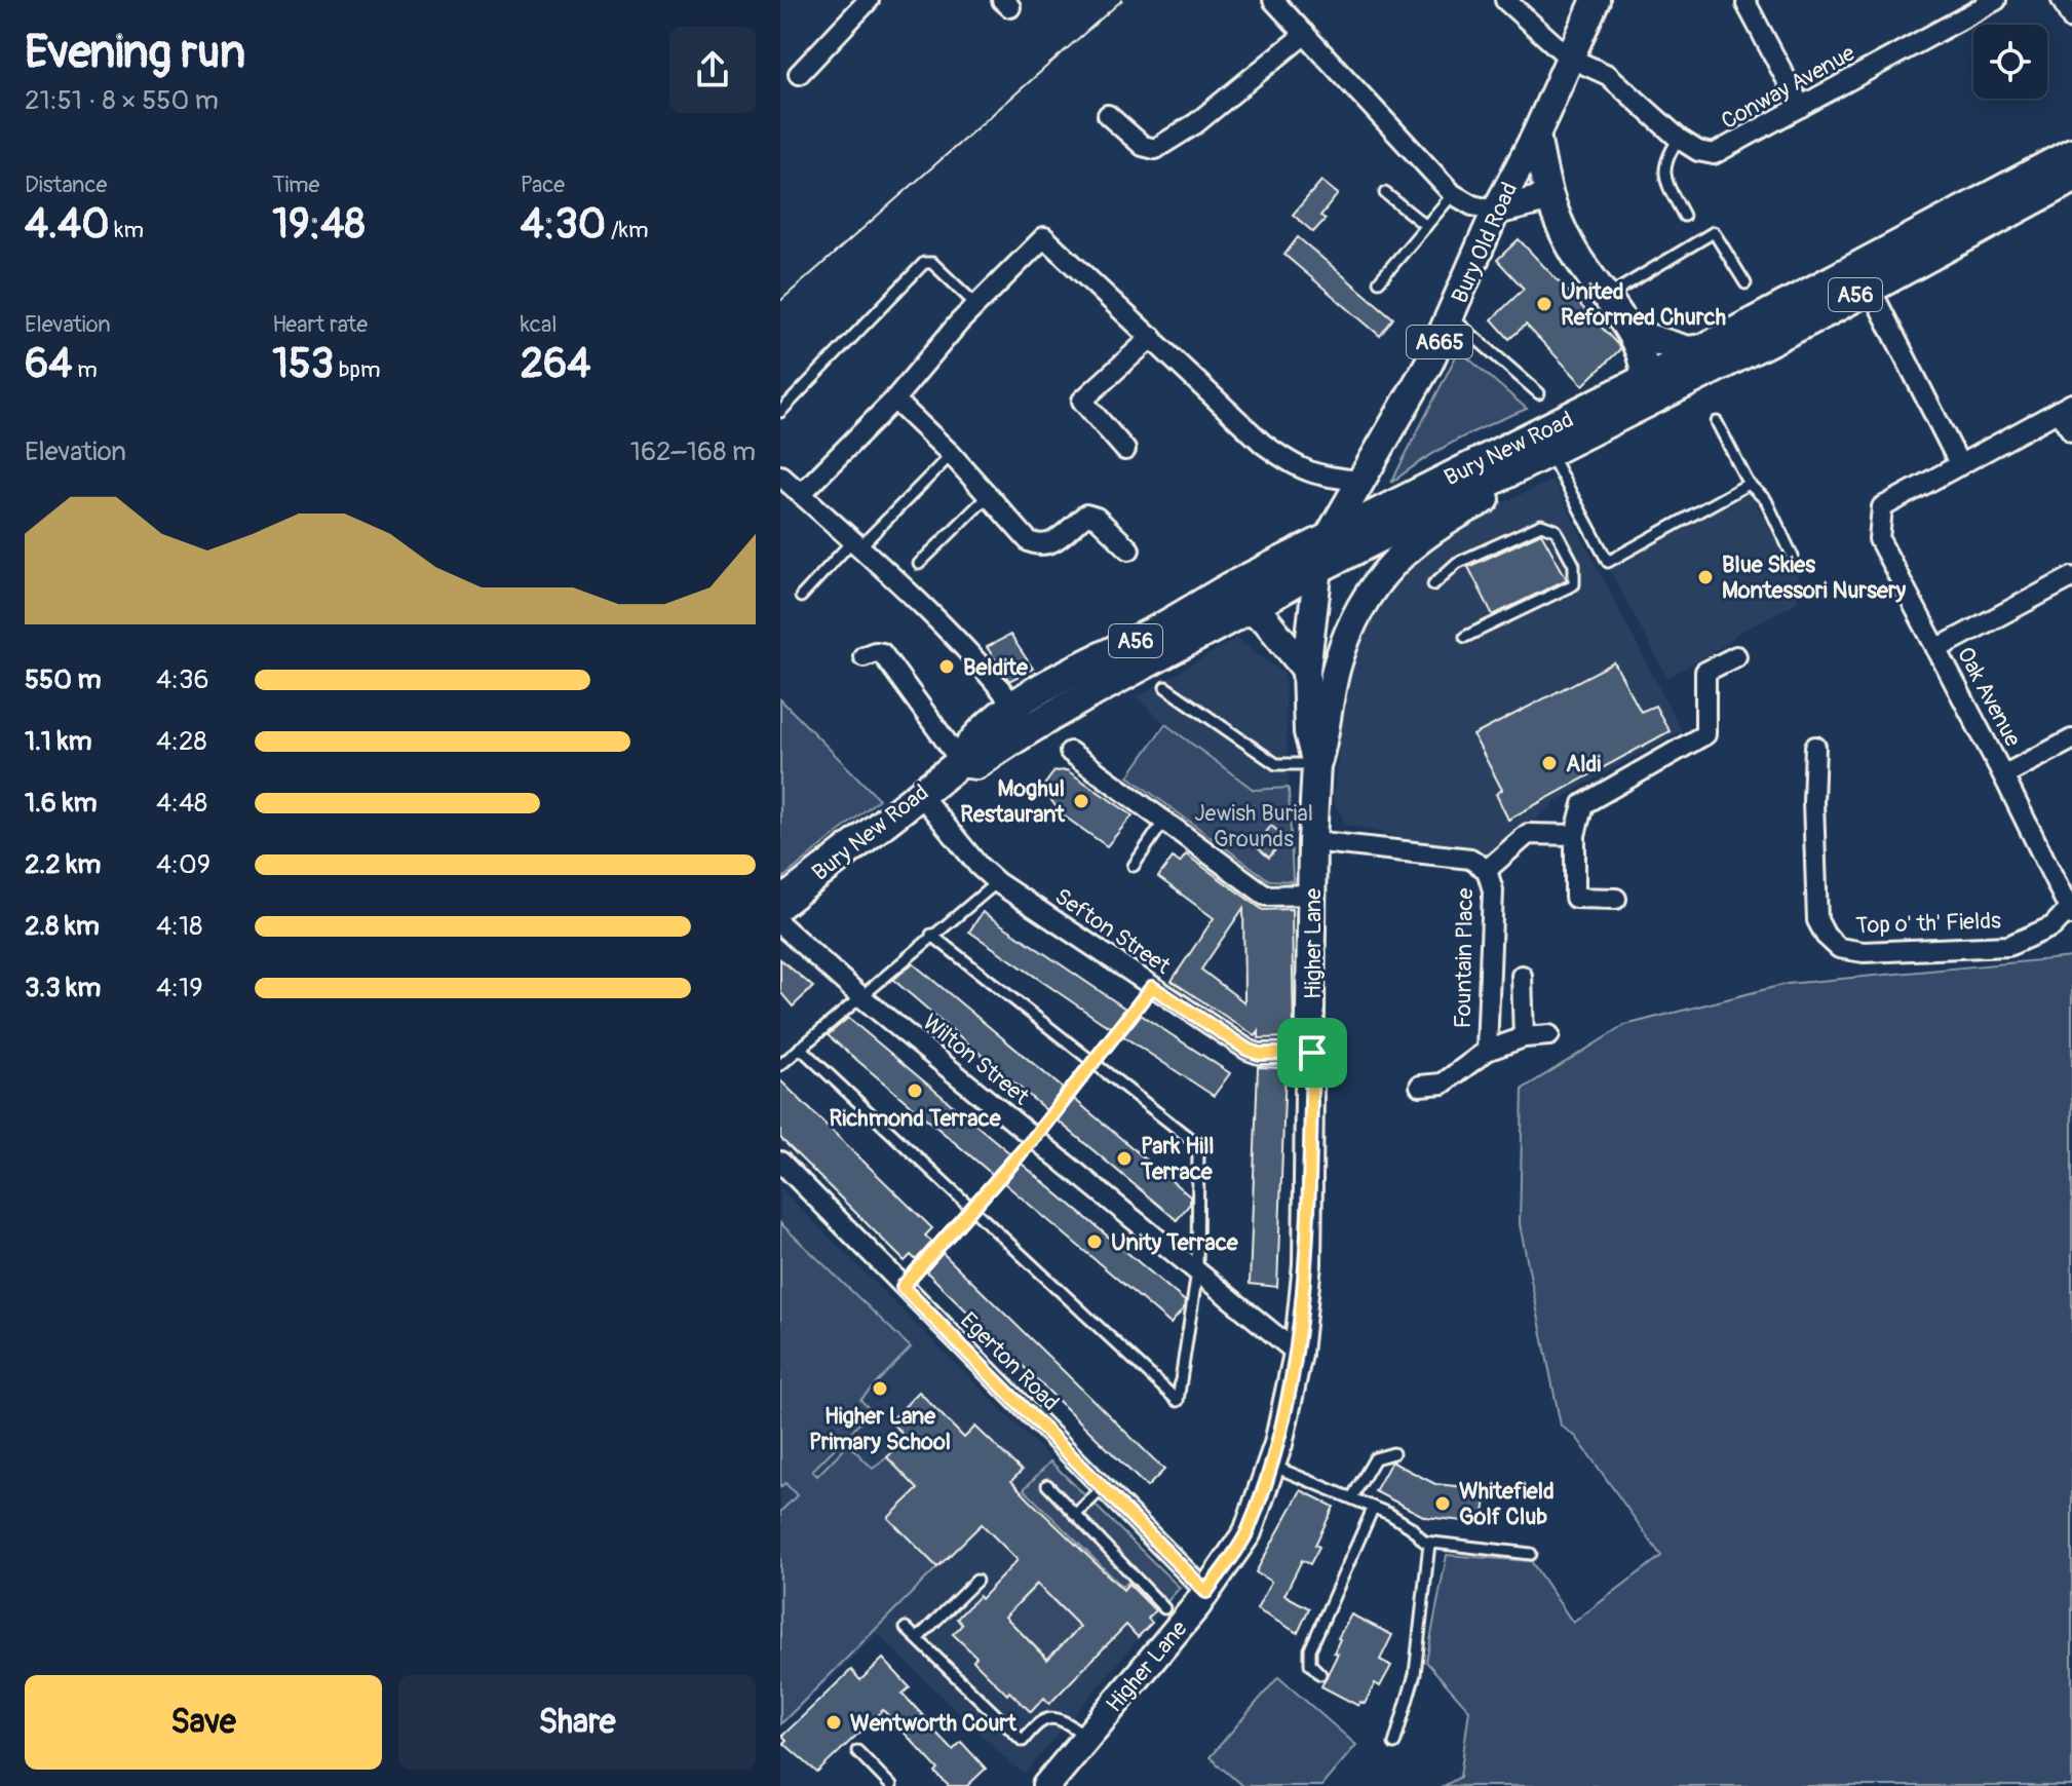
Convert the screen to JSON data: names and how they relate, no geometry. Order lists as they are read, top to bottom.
{
  "streets": {
    "highway": ["A56", "Bury New Road"],
    "main road": ["Bury Old Road", "A665", "Higher Lane"],
    "street": [
      "Conway Avenue",
      "Oak Avenue",
      "Top o' th' Fields",
      "Sefton Street",
      "Fountain Place",
      "Wilton Street",
      "Egerton Road"
    ]
  },
  "crossings": [
    ["Conway Avenue", "Bury Old Road"],
    ["Bury Old Road", "Bury New Road"],
    ["Bury Old Road", "Higher Lane"],
    ["Bury New Road", "Sefton Street"],
    ["Bury New Road", "Higher Lane"],
    ["Oak Avenue", "Top o' th' Fields"],
    ["Sefton Street", "Higher Lane"],
    ["Higher Lane", "Fountain Place"],
    ["Higher Lane", "Wilton Street"],
    ["Higher Lane", "Egerton Road"]
  ],
  "parks": ["Jewish Burial Grounds"],
  "places": [
    "United Reformed Church",
    "Blue Skies Montessori Nursery",
    "Beldite",
    "Aldi",
    "Moghul Restaurant",
    "Richmond Terrace",
    "Park Hill Terrace",
    "Unity Terrace",
    "Higher Lane Primary School",
    "Whitefield Golf Club",
    "Wentworth Court"
  ],
  "page": {
    "heading": ["Evening run", "21:51 · 8 × 550 m"],
    "stats": [
      ["Distance", "4.40 km"],
      ["Time", "19:48"],
      ["Pace", "4:30 /km"],
      ["Elevation", "64 m"],
      ["Heart rate", "153 bpm"],
      ["kcal", "264"]
    ],
    "chart": ["Elevation", "162–168 m"],
    "list": [
      {
        "name": "550 m",
        "note": "4:36"
      },
      {
        "name": "1.1 km",
        "note": "4:28"
      },
      {
        "name": "1.6 km",
        "note": "4:48"
      },
      {
        "name": "2.2 km",
        "note": "4:09"
      },
      {
        "name": "2.8 km",
        "note": "4:18"
      },
      {
        "name": "3.3 km",
        "note": "4:19"
      }
    ],
    "buttons": ["Save", "Share"]
  }
}
